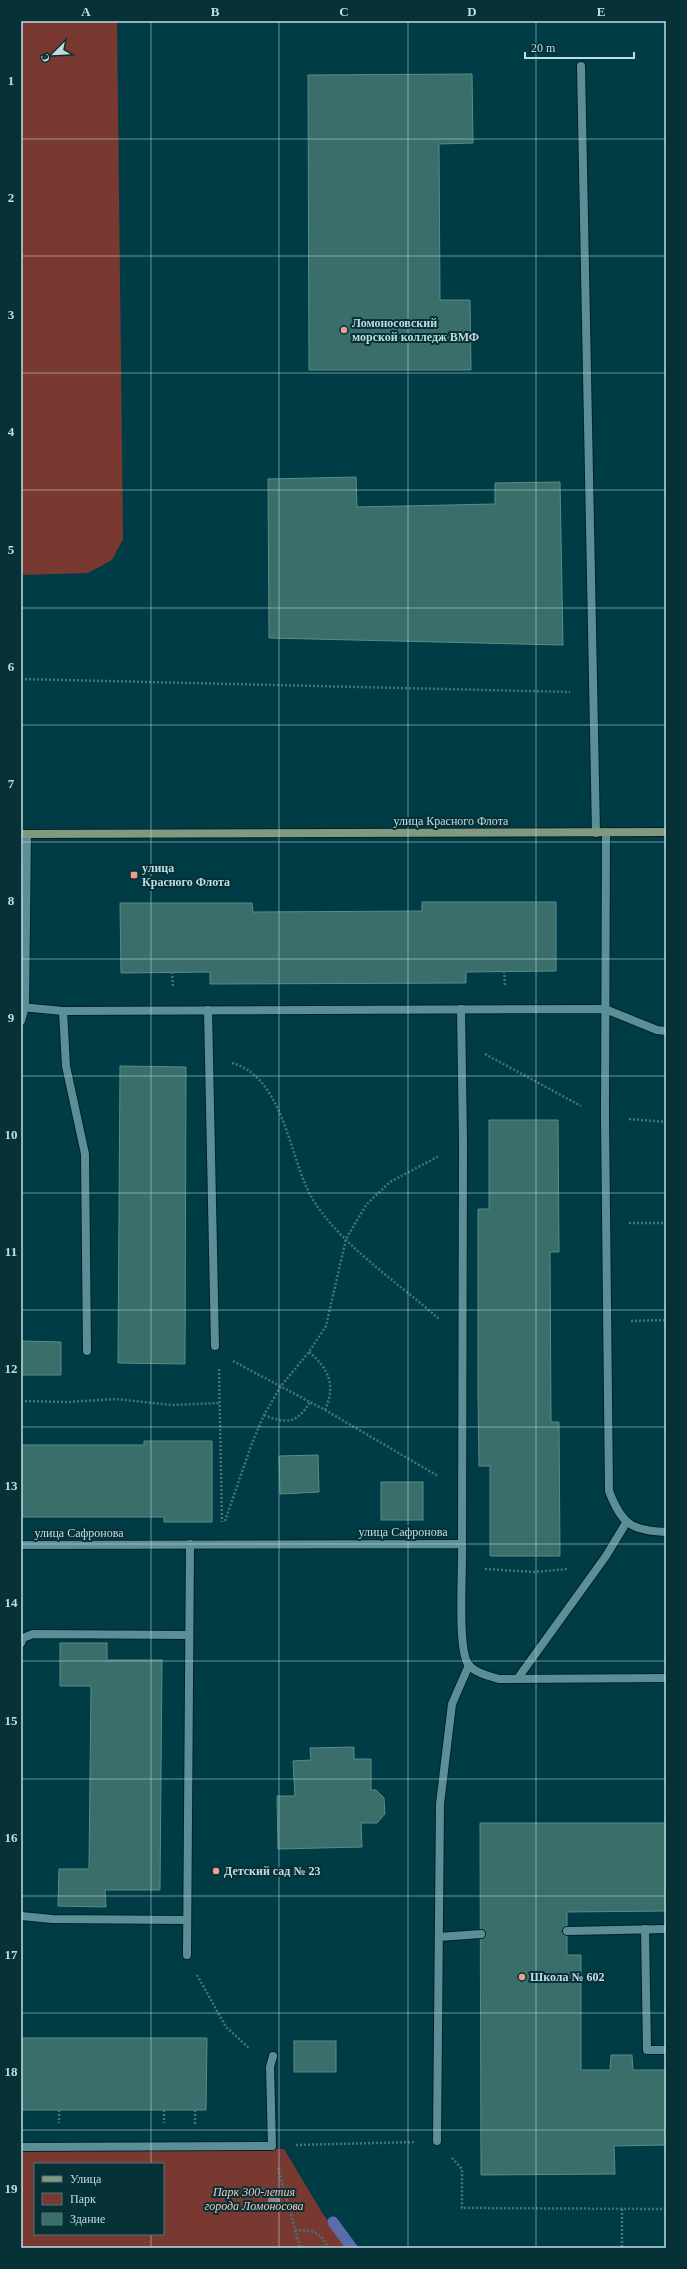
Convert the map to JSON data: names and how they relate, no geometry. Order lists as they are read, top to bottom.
{
  "streets": {
    "main road": ["улица Красного Флота"],
    "lane": ["улица Сафронова"]
  },
  "parks": ["Парк 300-летия города Ломоносова"],
  "places": {
    "other": ["Ломоносовский морской колледж ВМФ", "Детский сад № 23", "Школа № 602"],
    "transit": ["улица Красного Флота"]
  },
  "legend": ["Улица", "Парк", "Здание"],
  "scale_bar": "20 m",
  "north": "bottom left",
  "grid": {
    "columns": [
      "A",
      "B",
      "C",
      "D",
      "E"
    ],
    "rows": [
      "1",
      "2",
      "3",
      "4",
      "5",
      "6",
      "7",
      "8",
      "9",
      "10",
      "11",
      "12",
      "13",
      "14",
      "15",
      "16",
      "17",
      "18",
      "19"
    ]
  }
}
